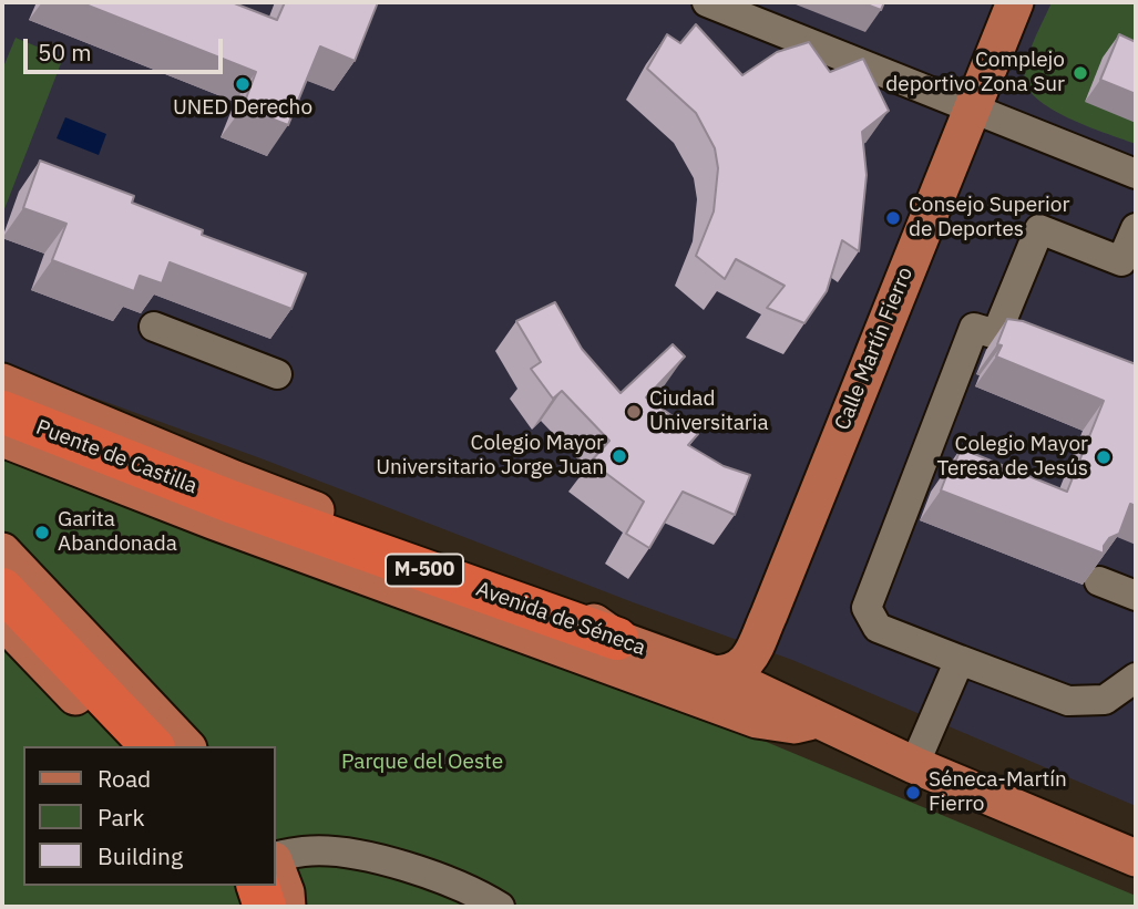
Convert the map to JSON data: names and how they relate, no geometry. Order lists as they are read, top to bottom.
{
  "streets": {
    "highway": ["Puente de Castilla", "M-500", "Avenida de Séneca"],
    "main road": ["Calle Martín Fierro"]
  },
  "crossings": [
    ["Calle Martín Fierro", "Avenida de Séneca"],
    ["Puente de Castilla", "Avenida de Séneca"]
  ],
  "parks": ["Parque del Oeste"],
  "places": [
    "Complejo deportivo Zona Sur",
    "UNED Derecho",
    "Consejo Superior de Deportes",
    "Ciudad Universitaria",
    "Colegio Mayor Universitario Jorge Juan",
    "Colegio Mayor Teresa de Jesús",
    "Garita Abandonada",
    "Séneca-Martín Fierro"
  ],
  "legend": ["Road", "Park", "Building"],
  "scale_bar": "50 m"
}
